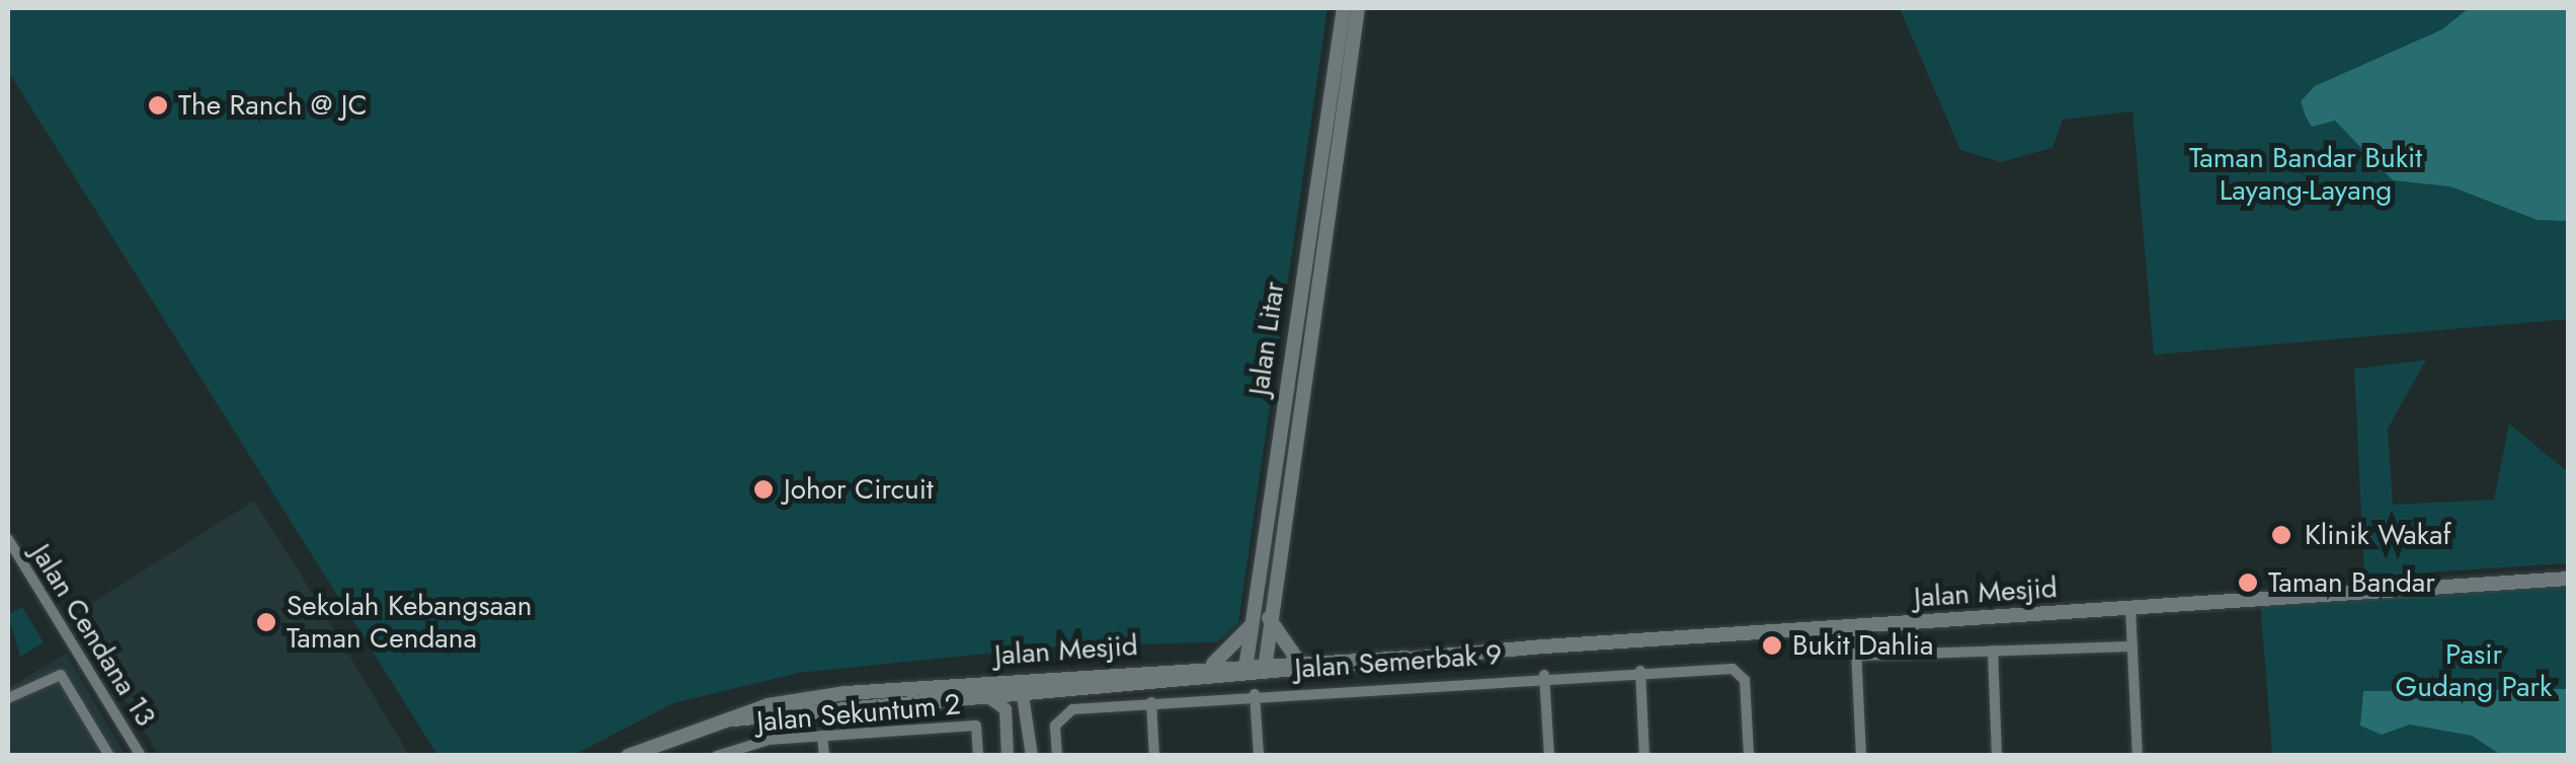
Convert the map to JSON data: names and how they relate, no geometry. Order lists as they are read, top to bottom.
{
  "streets": {
    "main road": ["Jalan Litar", "Jalan Mesjid"],
    "street": ["Jalan Cendana 13", "Jalan Semerbak 9", "Jalan Sekuntum 2"]
  },
  "crossings": [
    ["Jalan Litar", "Jalan Mesjid"]
  ],
  "parks": ["Taman Bandar Bukit Layang-Layang", "Pasir Gudang Park"],
  "places": [
    "The Ranch @ JC",
    "Johor Circuit",
    "Klinik Wakaf",
    "Taman Bandar",
    "Sekolah Kebangsaan Taman Cendana",
    "Bukit Dahlia"
  ]
}
